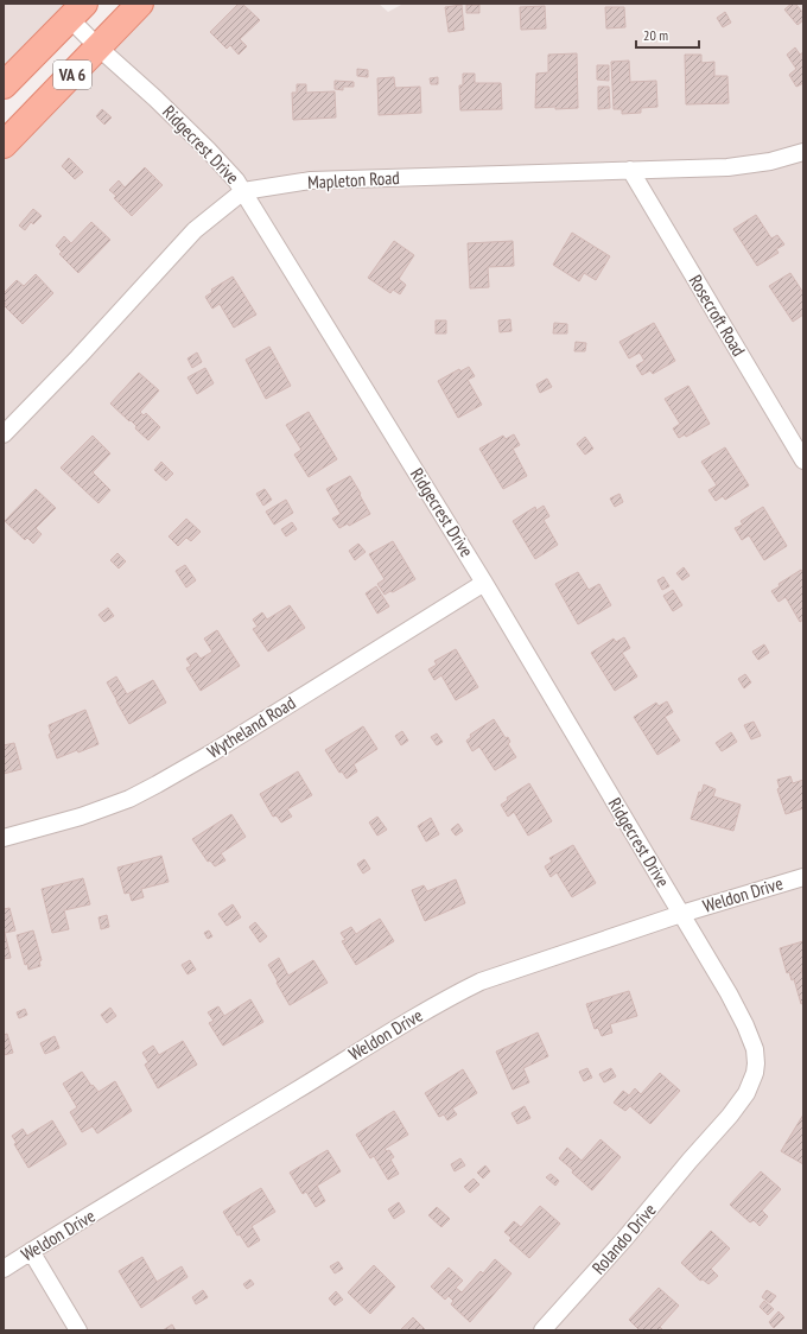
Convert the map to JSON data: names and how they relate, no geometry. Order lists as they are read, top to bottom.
{
  "streets": {
    "main road": ["VA 6"],
    "street": [
      "Ridgecrest Drive",
      "Mapleton Road",
      "Rosecroft Road",
      "Wytheland Road",
      "Weldon Drive",
      "Rolando Drive"
    ]
  },
  "crossings": [
    ["VA 6", "Ridgecrest Drive"],
    ["Ridgecrest Drive", "Mapleton Road"],
    ["Ridgecrest Drive", "Wytheland Road"],
    ["Ridgecrest Drive", "Weldon Drive"],
    ["Ridgecrest Drive", "Rolando Drive"],
    ["Mapleton Road", "Rosecroft Road"]
  ],
  "scale_bar": "20 m"
}
